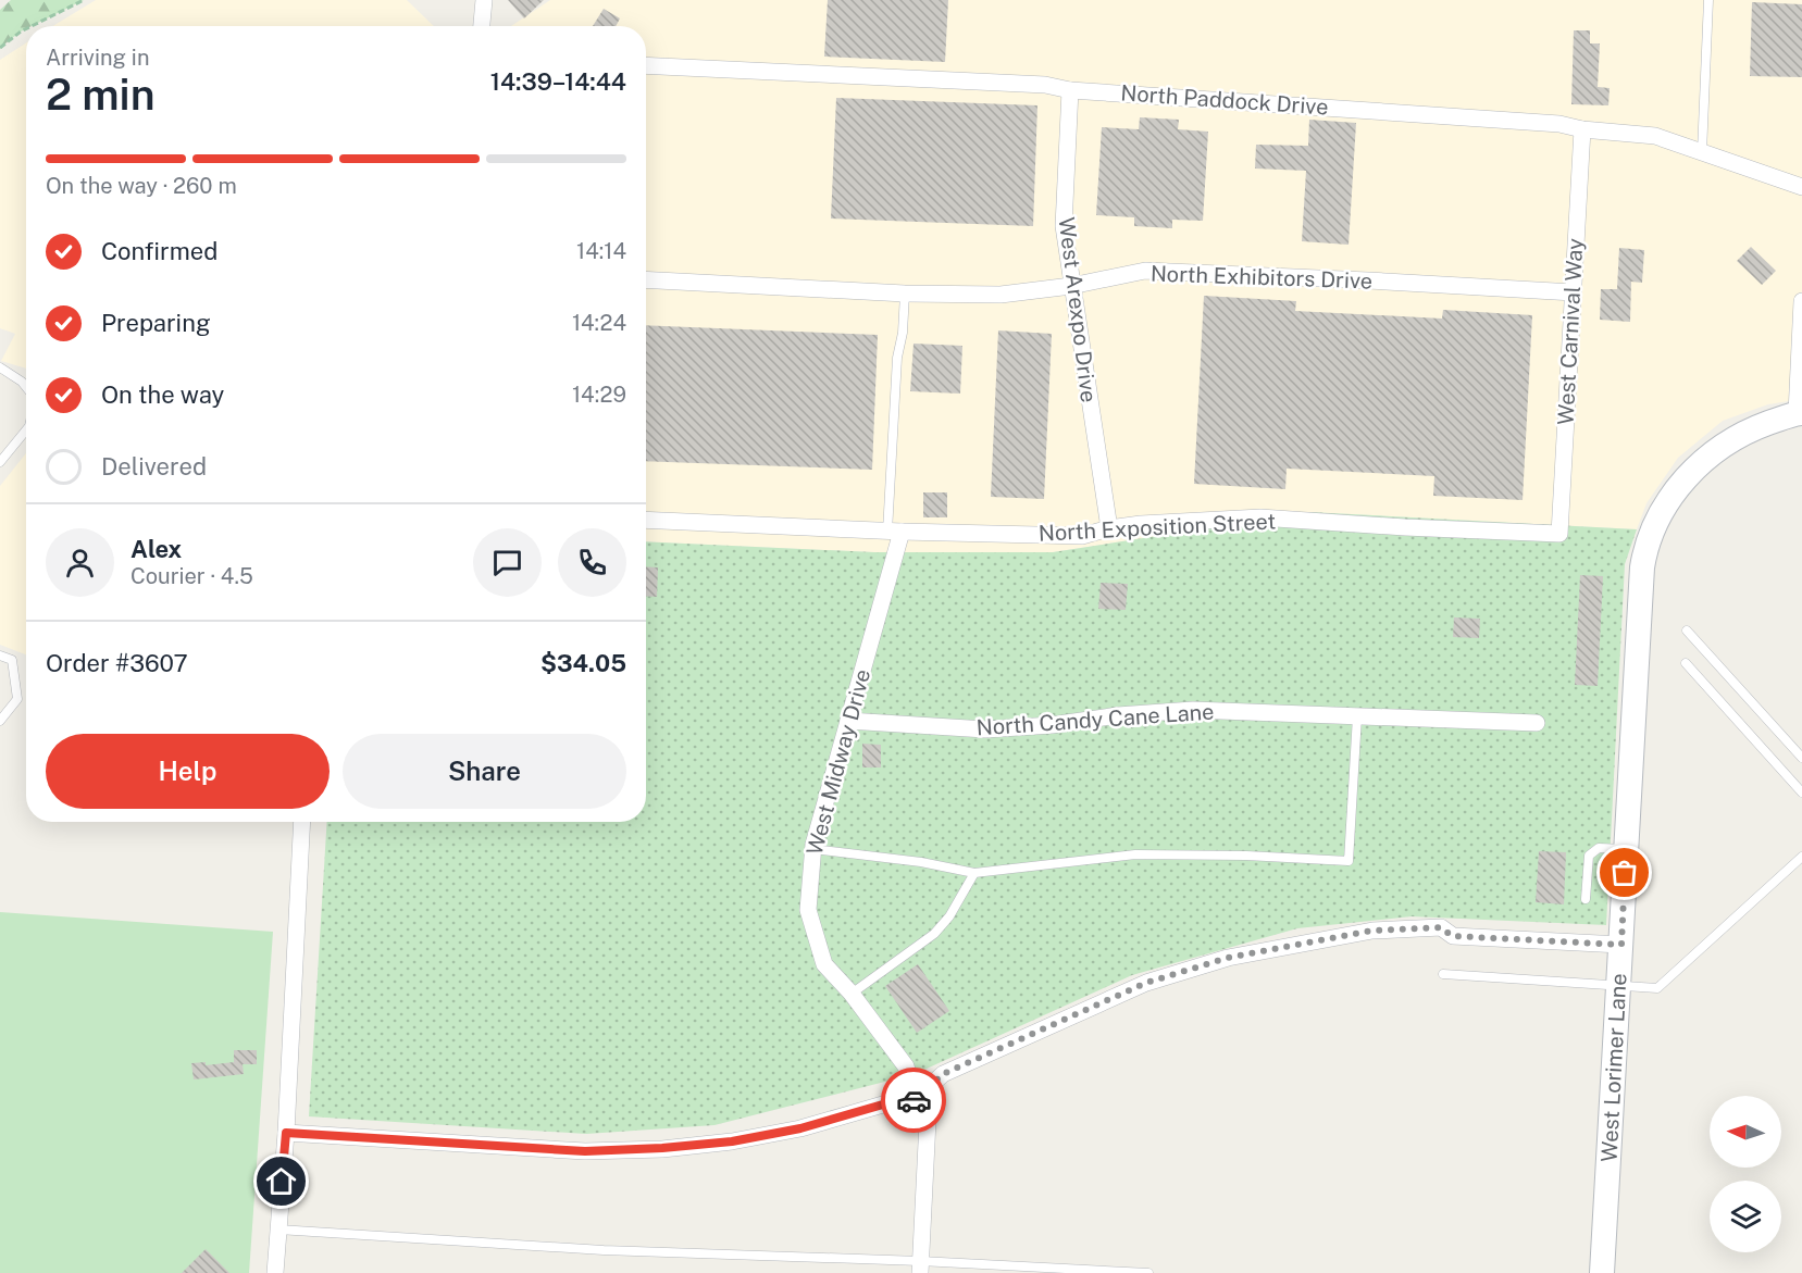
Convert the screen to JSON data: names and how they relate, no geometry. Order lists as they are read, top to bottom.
{
  "streets": {
    "street": [
      "North Paddock Drive",
      "North Exhibitors Drive",
      "West Arexpo Drive",
      "West Carnival Way",
      "North Exposition Street",
      "North Candy Cane Lane",
      "West Midway Drive",
      "West Lorimer Lane"
    ]
  },
  "crossings": [
    ["North Paddock Drive", "West Arexpo Drive"],
    ["North Paddock Drive", "West Carnival Way"],
    ["North Exhibitors Drive", "West Arexpo Drive"],
    ["North Exhibitors Drive", "West Carnival Way"],
    ["West Arexpo Drive", "North Exposition Street"],
    ["West Carnival Way", "North Exposition Street"],
    ["North Exposition Street", "West Midway Drive"],
    ["North Candy Cane Lane", "West Midway Drive"]
  ],
  "north": "left",
  "page": {
    "heading": ["2 min", "Arriving in", "14:39–14:44"],
    "panel": [
      "Alex",
      "Courier · 4.5",
      "Order #3607",
      "$34.05"
    ],
    "bar": "On the way · 260 m",
    "list": [
      ["Confirmed", "14:14"],
      ["Preparing", "14:24"],
      ["On the way", "14:29"],
      "Delivered"
    ],
    "buttons": ["Help", "Share"]
  }
}
